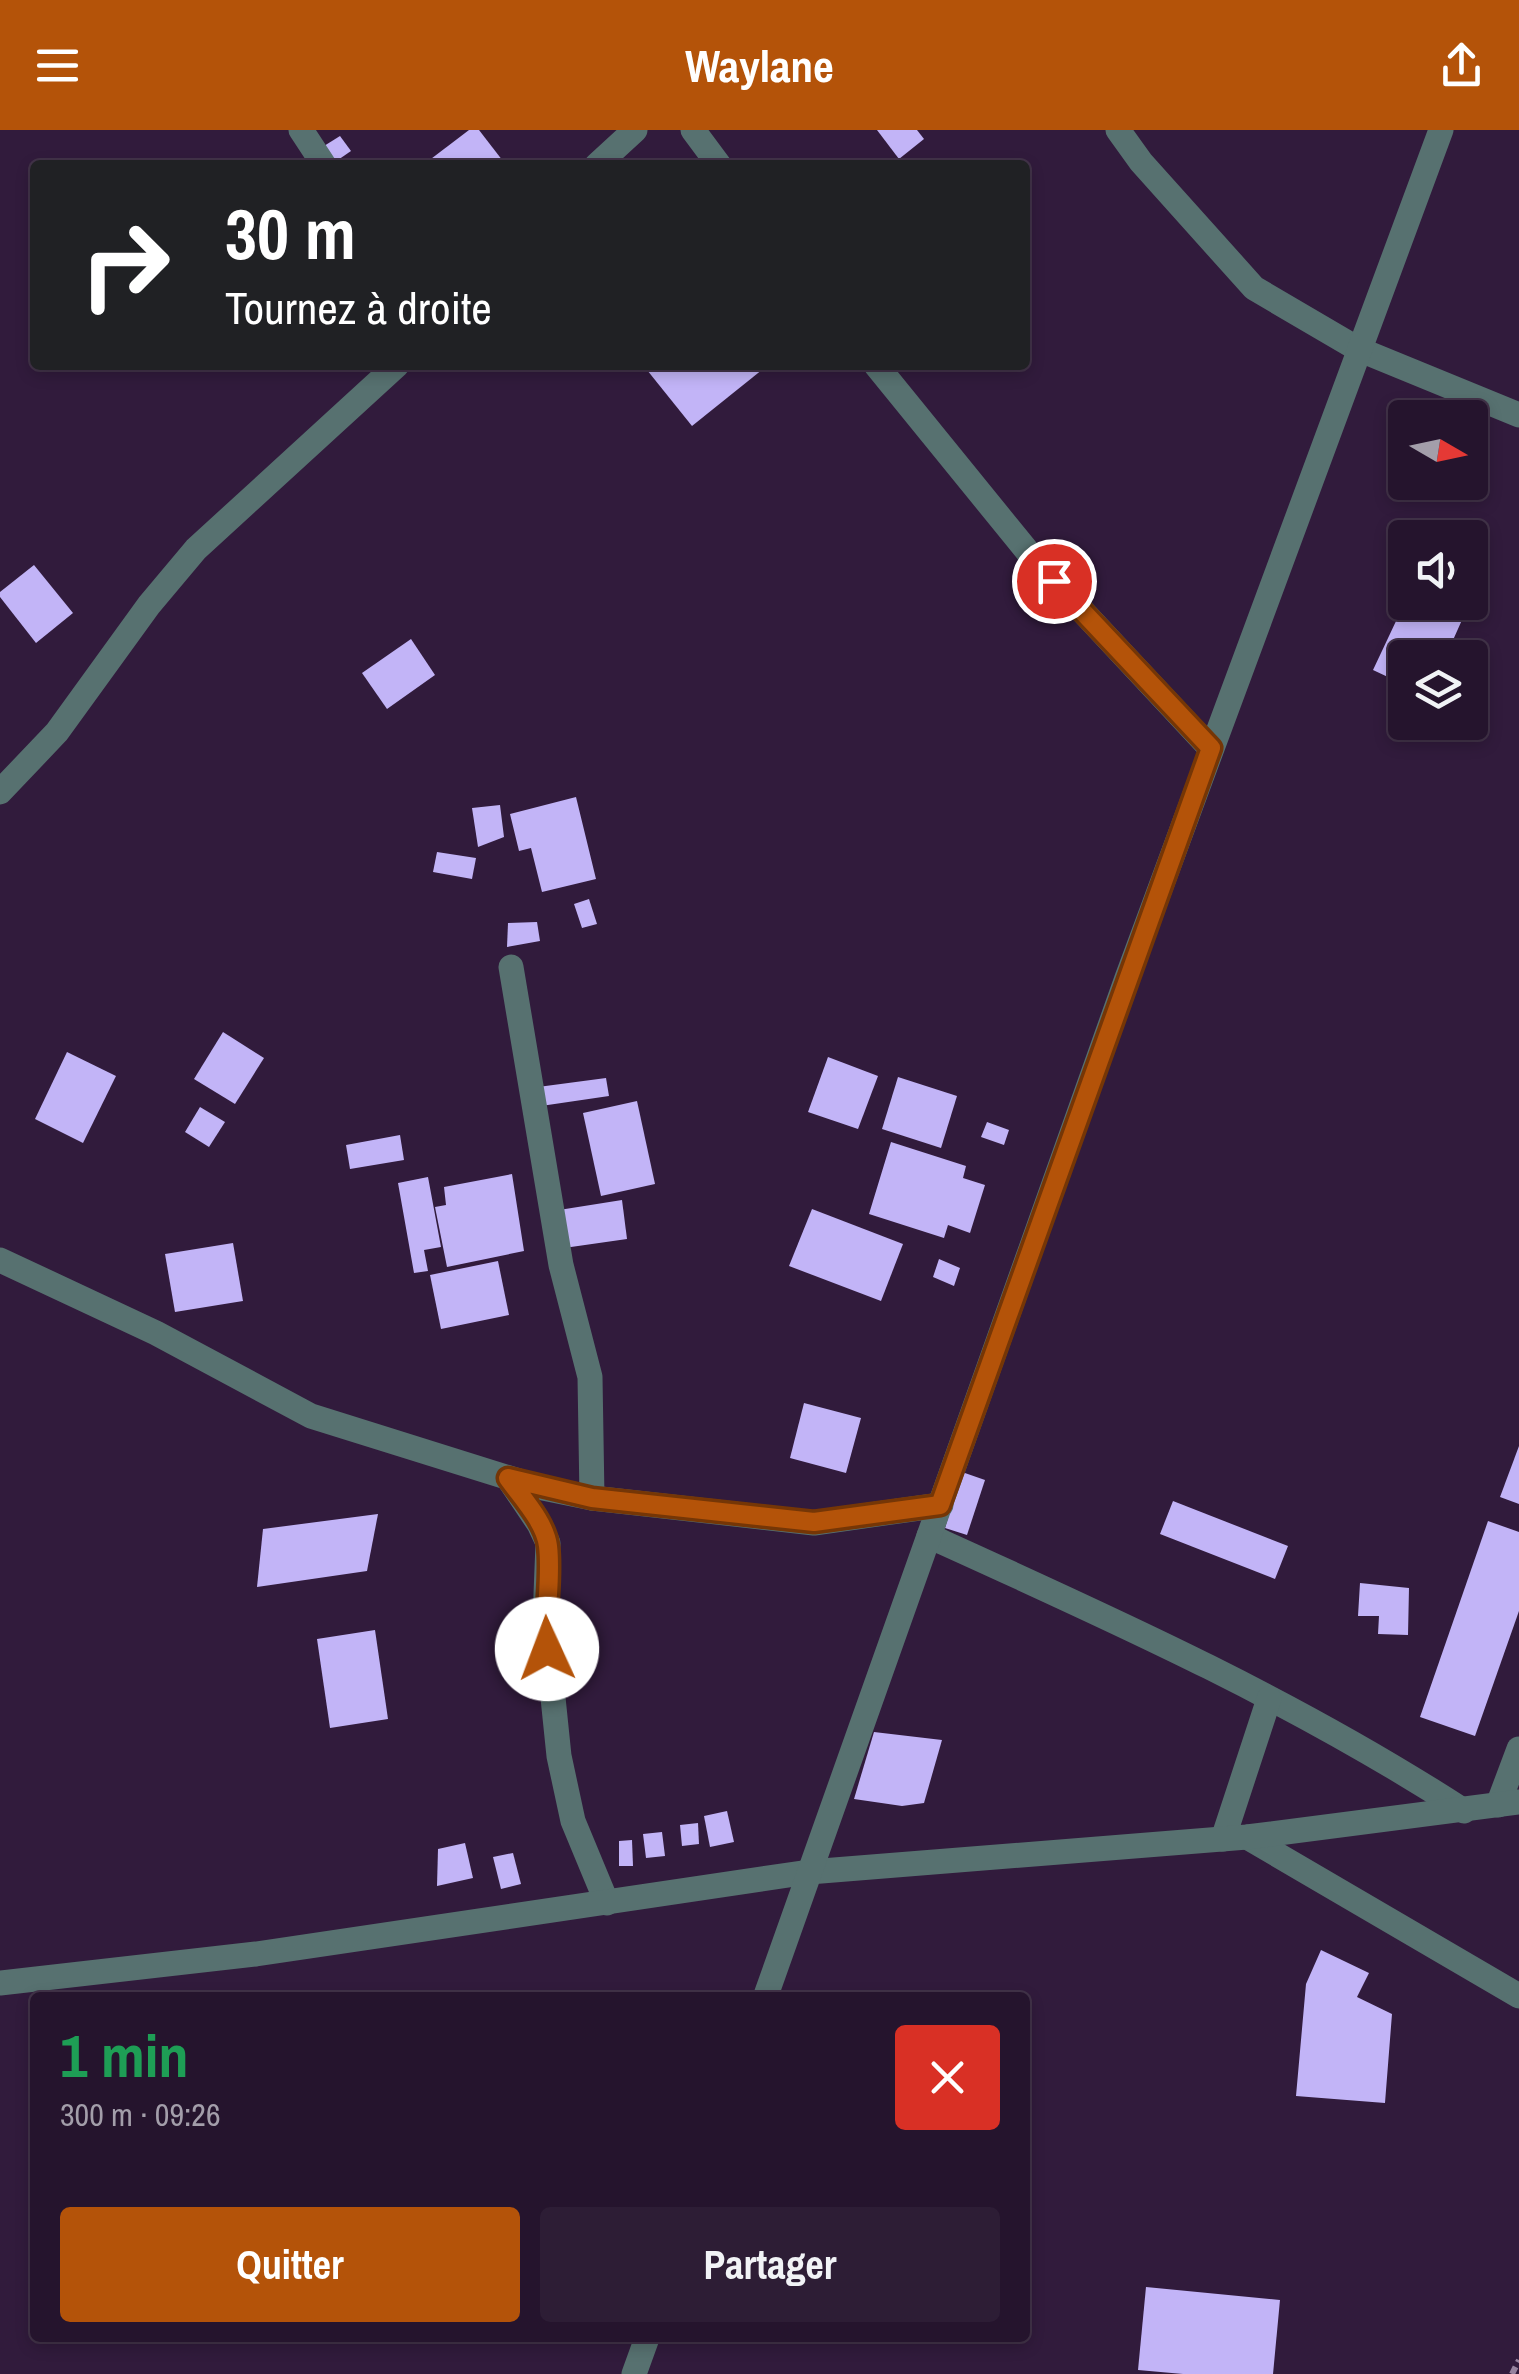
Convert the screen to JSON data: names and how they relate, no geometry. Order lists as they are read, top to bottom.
{
  "north": "right",
  "page": {
    "header": "Waylane",
    "turn": ["30 m", "Tournez à droite"],
    "heading": ["1 min", "300 m · 09:26"],
    "buttons": ["Quitter", "Partager"]
  }
}
